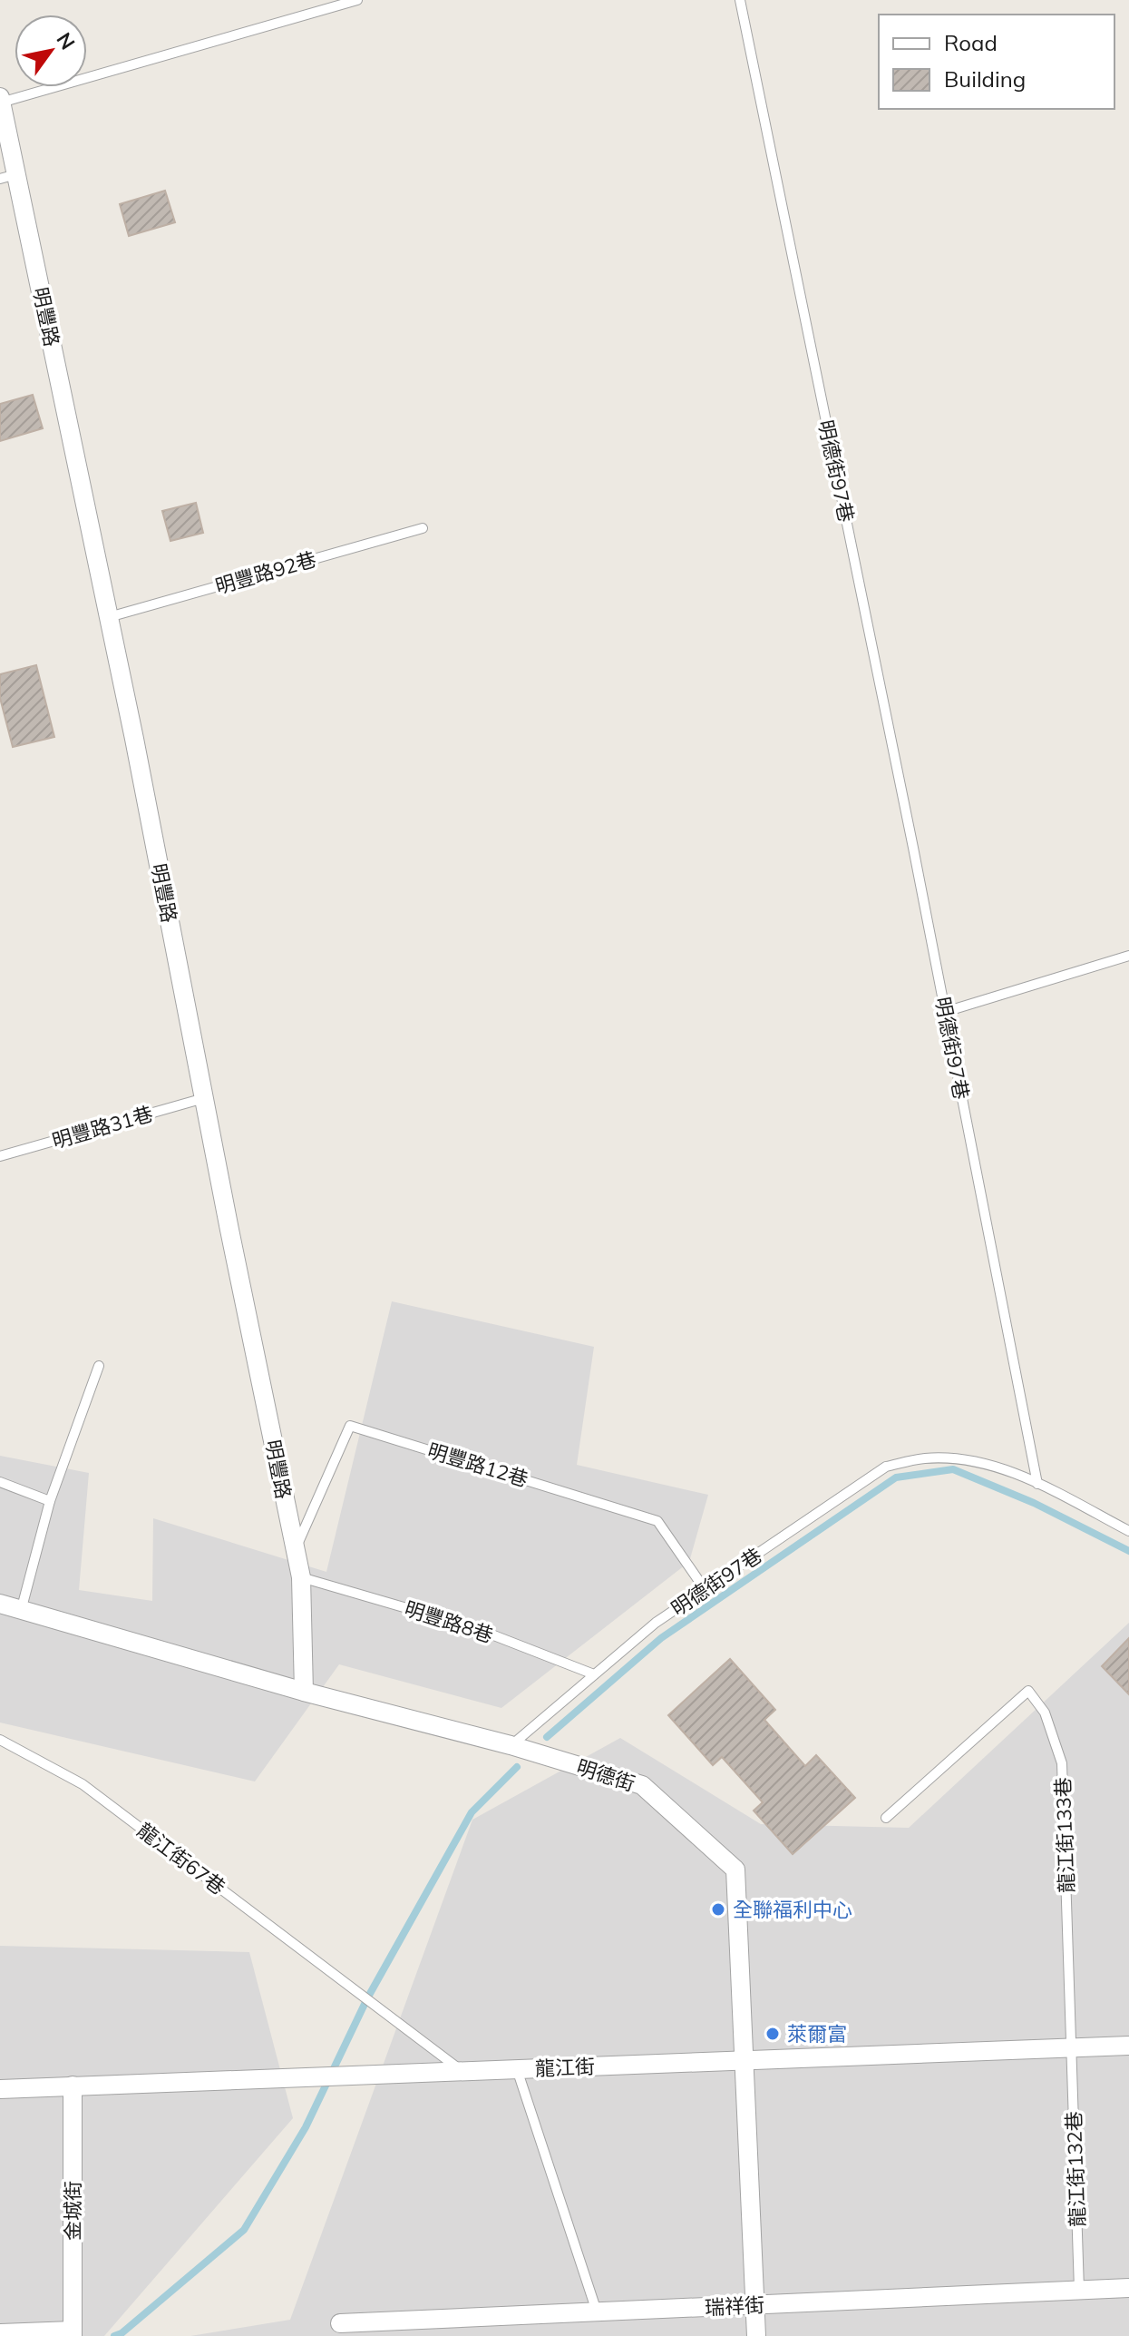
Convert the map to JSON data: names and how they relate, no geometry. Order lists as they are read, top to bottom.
{
  "streets": {
    "street": [
      "明豐路",
      "明德街",
      "龍江街",
      "金城街",
      "瑞祥街"
    ],
    "lane": [
      "明德街97巷",
      "明豐路92巷",
      "明豐路31巷",
      "明豐路12巷",
      "明豐路8巷",
      "龍江街133巷",
      "龍江街67巷",
      "龍江街132巷"
    ]
  },
  "crossings": [
    ["明豐路", "明豐路92巷"],
    ["明豐路", "明豐路31巷"],
    ["明豐路", "明豐路12巷"],
    ["明豐路", "明豐路8巷"],
    ["明豐路", "明德街"],
    ["明德街97巷", "明豐路12巷"],
    ["明德街97巷", "明豐路8巷"],
    ["明德街97巷", "明德街"],
    ["明德街", "龍江街"],
    ["明德街", "瑞祥街"],
    ["龍江街133巷", "龍江街"],
    ["龍江街133巷", "龍江街132巷"],
    ["龍江街67巷", "龍江街"],
    ["龍江街", "龍江街132巷"],
    ["龍江街", "金城街"],
    ["龍江街132巷", "瑞祥街"]
  ],
  "places": ["全聯福利中心", "萊爾富"],
  "legend": ["Road", "Building"],
  "north": "top right"
}
